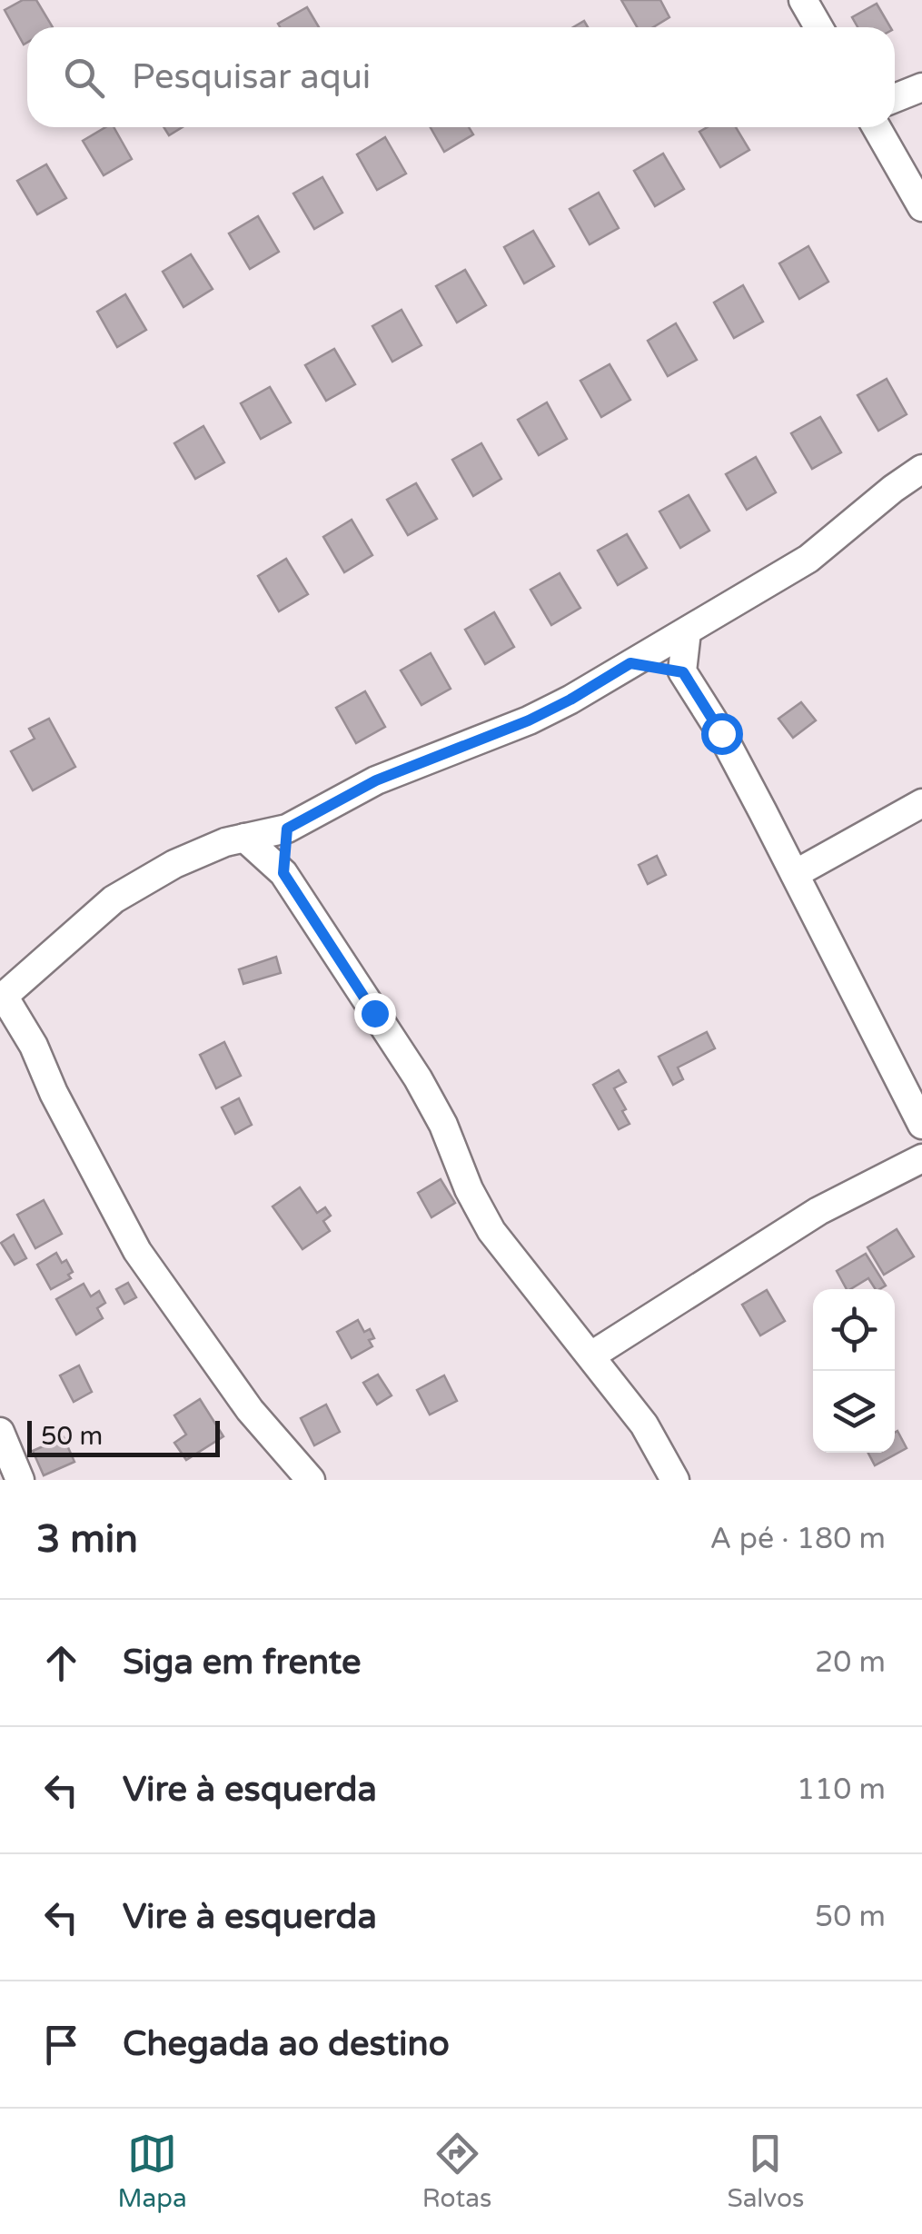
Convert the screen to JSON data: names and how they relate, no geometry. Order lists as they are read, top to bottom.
{
  "scale_bar": "50 m",
  "page": {
    "search": "Pesquisar aqui",
    "scale": "50 m",
    "heading": ["3 min", "A pé · 180 m"],
    "list": [
      ["Siga em frente", "20 m"],
      ["Vire à esquerda", "110 m"],
      ["Vire à esquerda", "50 m"],
      "Chegada ao destino"
    ],
    "nav": ["Mapa", "Rotas", "Salvos"]
  }
}
